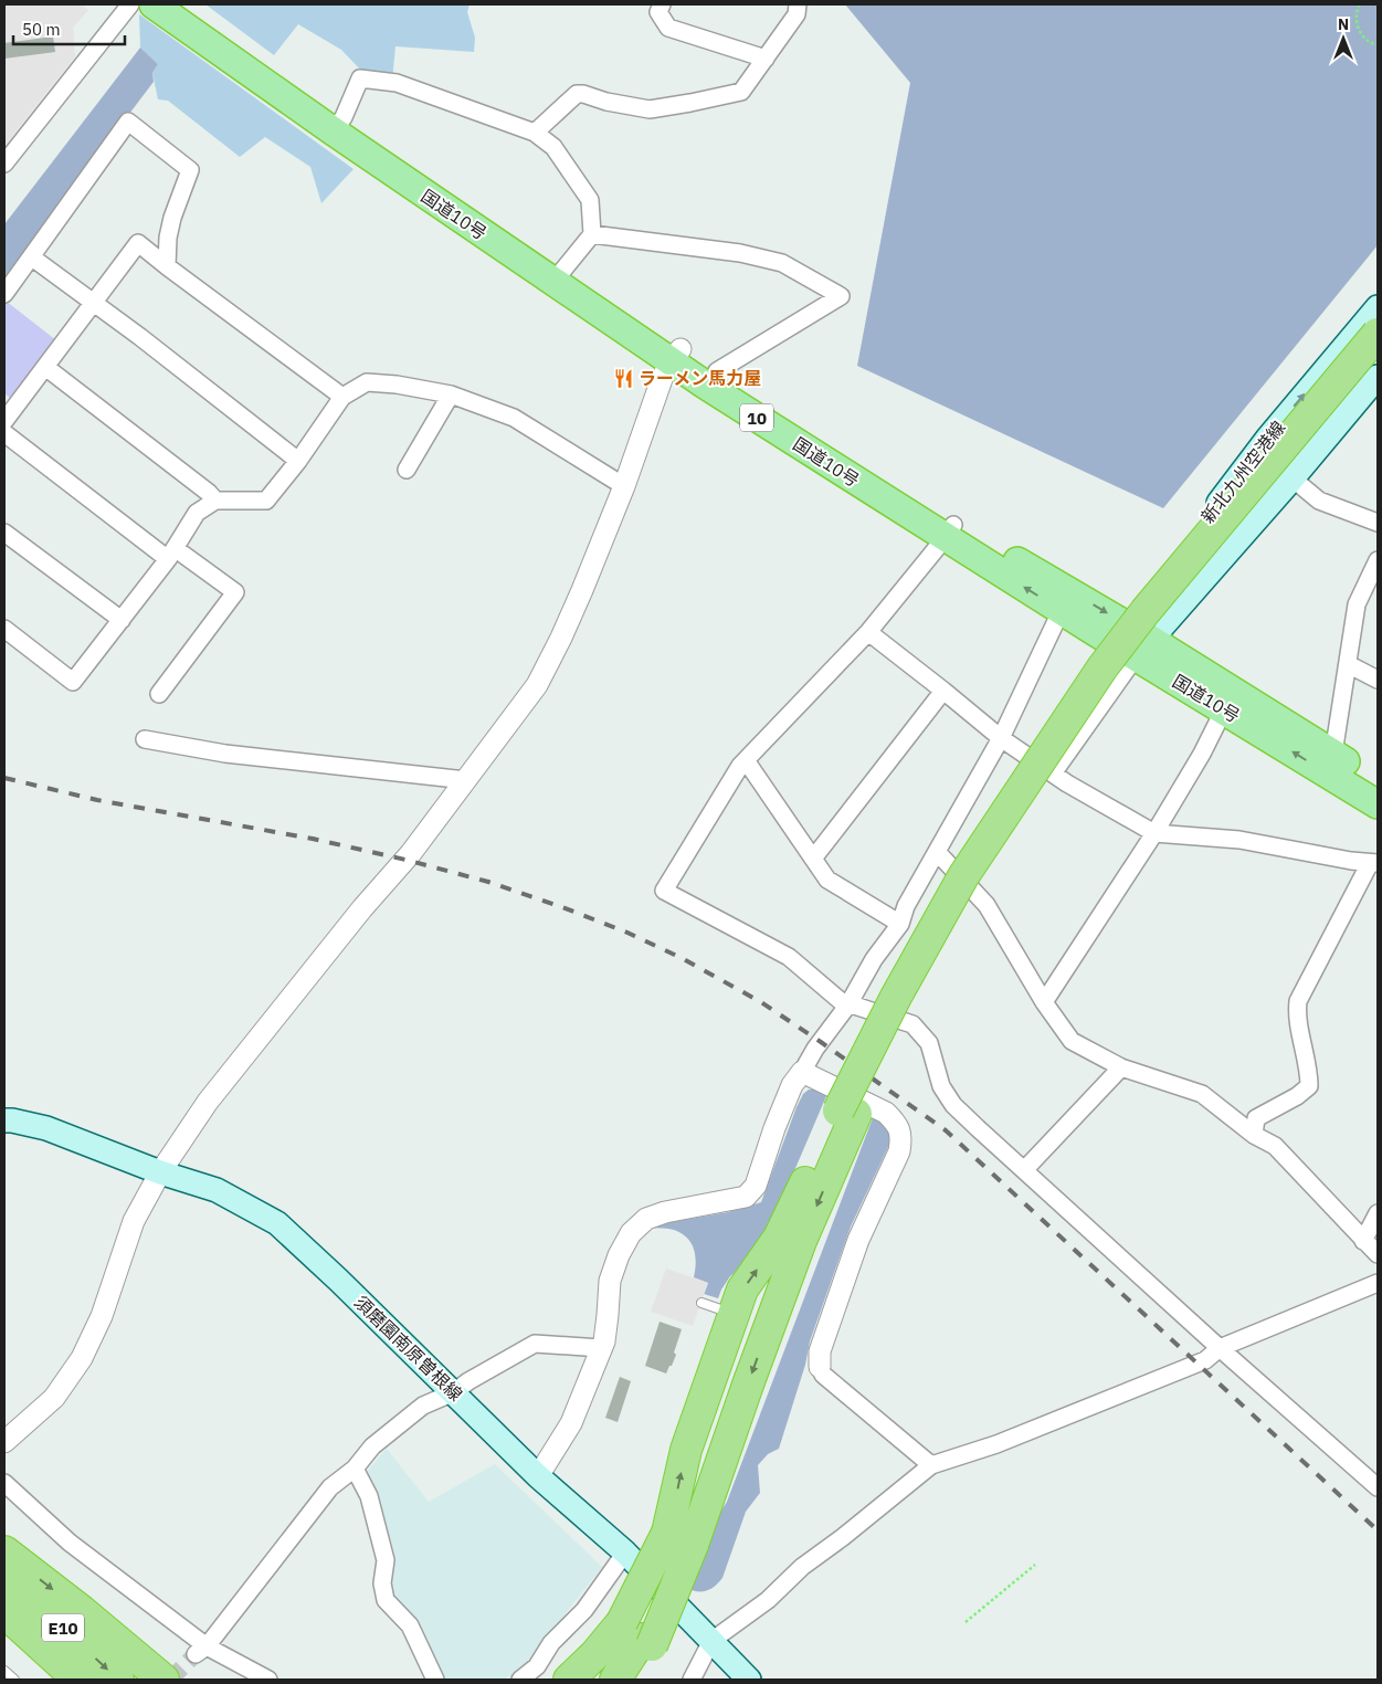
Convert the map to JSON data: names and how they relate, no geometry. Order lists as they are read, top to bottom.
{
  "streets": {
    "highway": ["国道10号", "10", "E10"],
    "main road": ["新北九州空港線", "須磨園南原曽根線"]
  },
  "crossings": [
    ["国道10号", "新北九州空港線"]
  ],
  "places": {
    "restaurant": ["ラーメン馬力屋"]
  },
  "scale_bar": "50 m",
  "north": "top"
}
